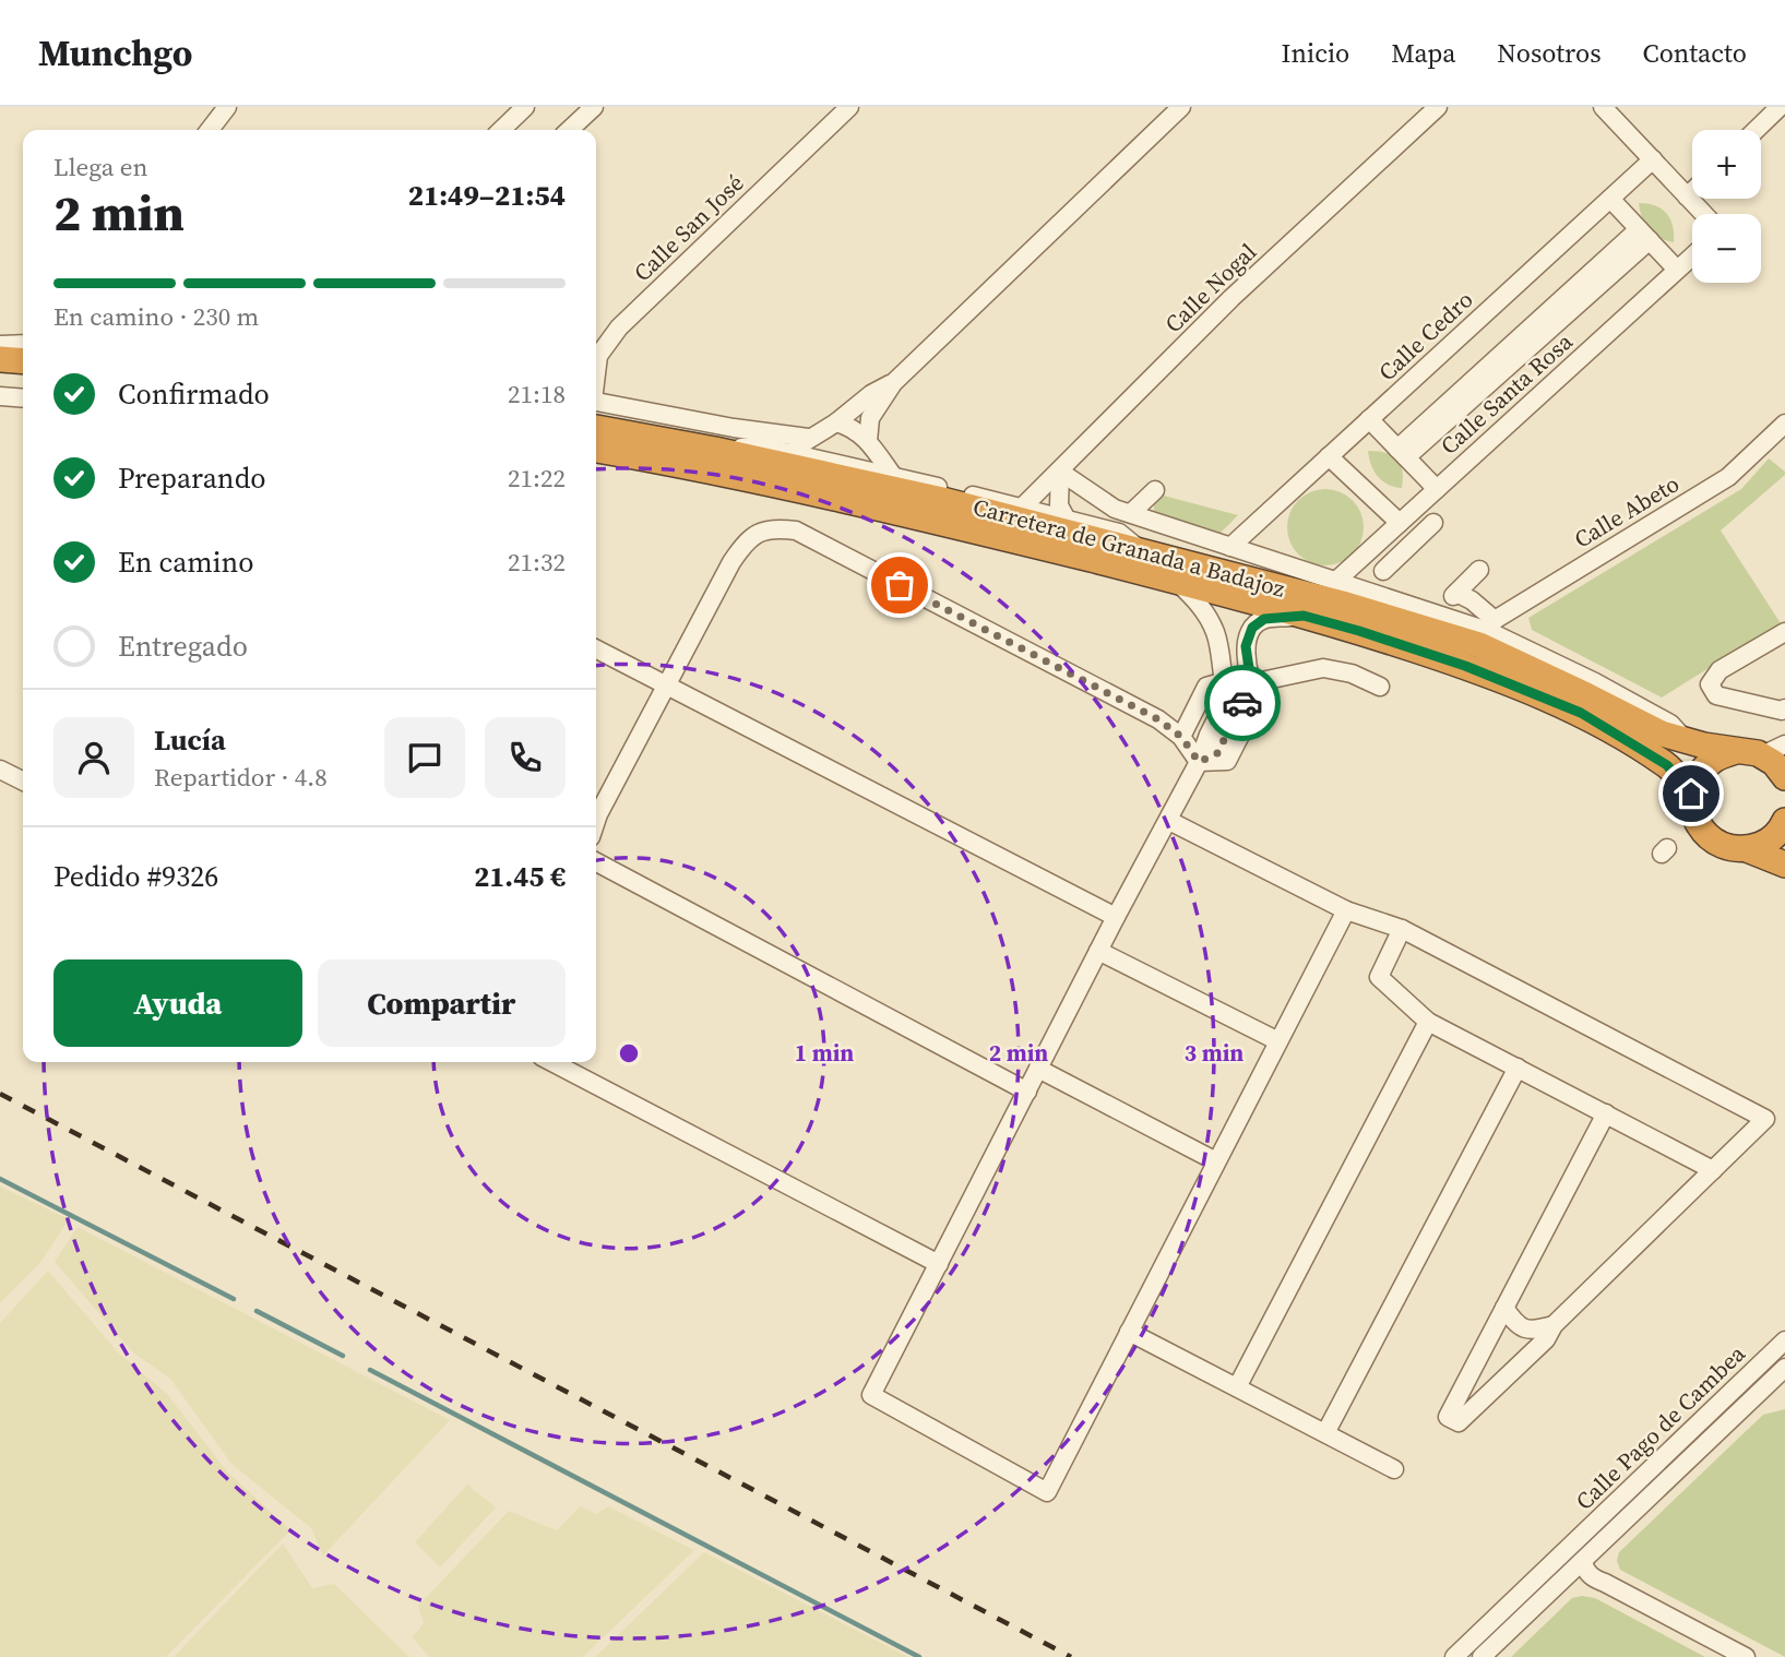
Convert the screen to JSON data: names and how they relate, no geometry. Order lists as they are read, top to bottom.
{
  "streets": {
    "highway": ["Carretera de Granada a Badajoz"],
    "street": [
      "Calle San José",
      "Calle Nogal",
      "Calle Cedro",
      "Calle Santa Rosa",
      "Calle Abeto",
      "Calle Pago de Cambea"
    ]
  },
  "page": {
    "header": "Munchgo",
    "nav": [
      "Inicio",
      "Mapa",
      "Nosotros",
      "Contacto"
    ],
    "map_buttons": ["+", "−"],
    "heading": ["2 min", "Llega en", "21:49–21:54"],
    "panel": [
      "Lucía",
      "Repartidor · 4.8",
      "Pedido #9326",
      "21.45 €"
    ],
    "bar": "En camino · 230 m",
    "list": [
      ["Confirmado", "21:18"],
      ["Preparando", "21:22"],
      ["En camino", "21:32"],
      "Entregado"
    ],
    "buttons": ["Ayuda", "Compartir"]
  },
  "rings": ["1 min", "2 min", "3 min"]
}
